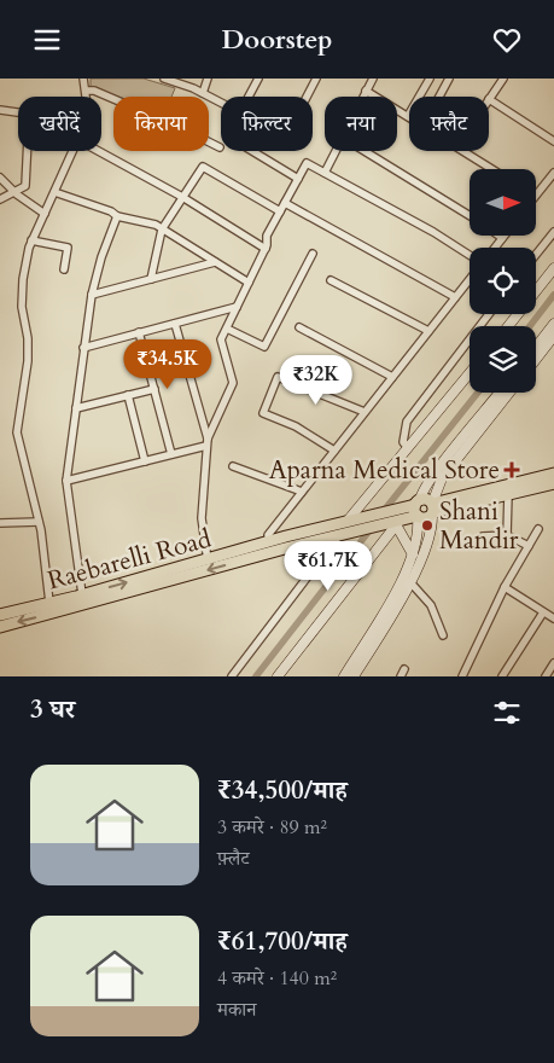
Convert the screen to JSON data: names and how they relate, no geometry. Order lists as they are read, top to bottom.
{
  "streets": {
    "main road": ["Raebarelli Road"]
  },
  "places": {
    "health": ["Aparna Medical Store"],
    "other": ["Shani Mandir"]
  },
  "north": "right",
  "page": {
    "header": "Doorstep",
    "chip": [
      "खरीदें",
      "किराया",
      "फ़िल्टर",
      "नया",
      "फ़्लैट"
    ],
    "price": ["₹34.5K", "₹32K", "₹61.7K"],
    "heading": "3 घर",
    "list": [
      {
        "name": "₹34,500/माह",
        "note": "3 कमरे · 89 m² · फ़्लैट"
      },
      {
        "name": "₹61,700/माह",
        "note": "4 कमरे · 140 m² · मकान"
      }
    ]
  }
}
